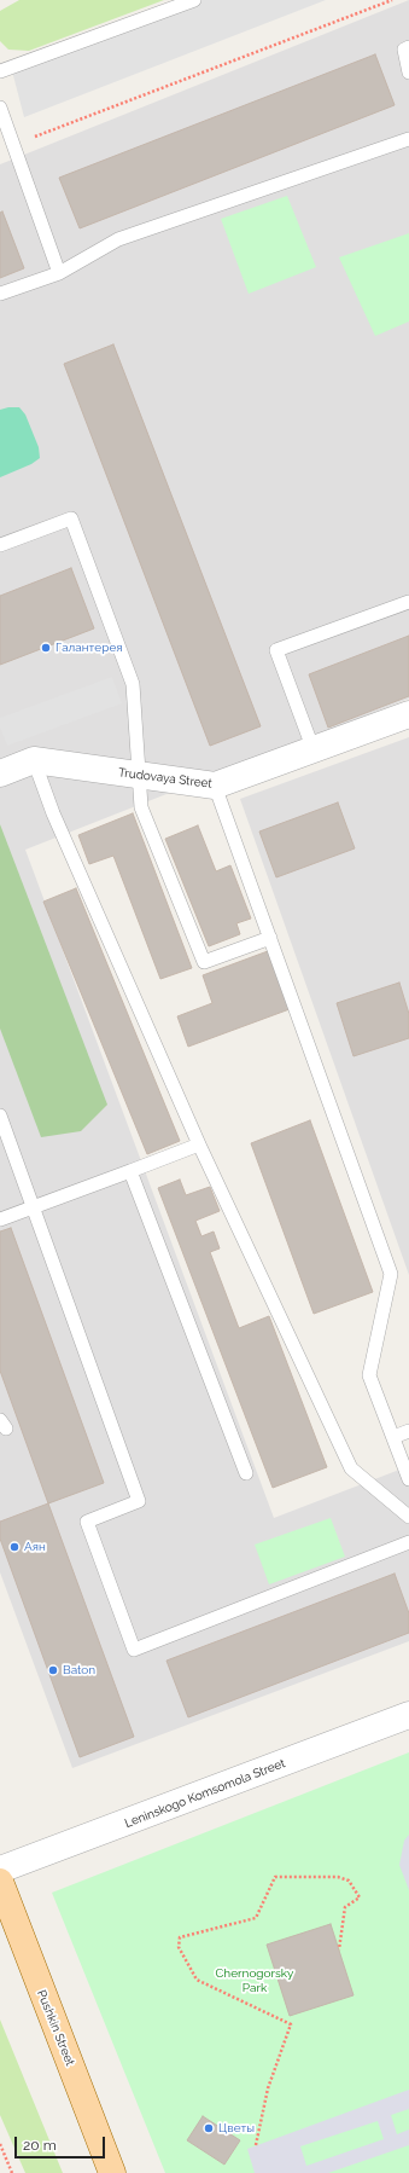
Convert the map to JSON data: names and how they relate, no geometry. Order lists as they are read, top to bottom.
{
  "streets": {
    "main road": ["Pushkin Street"],
    "street": ["Trudovaya Street", "Leninskogo Komsomola Street"]
  },
  "parks": ["Chernogorsky Park"],
  "places": [
    "Галантерея",
    "Аян",
    "Baton",
    "Цветы"
  ],
  "scale_bar": "20 m"
}
